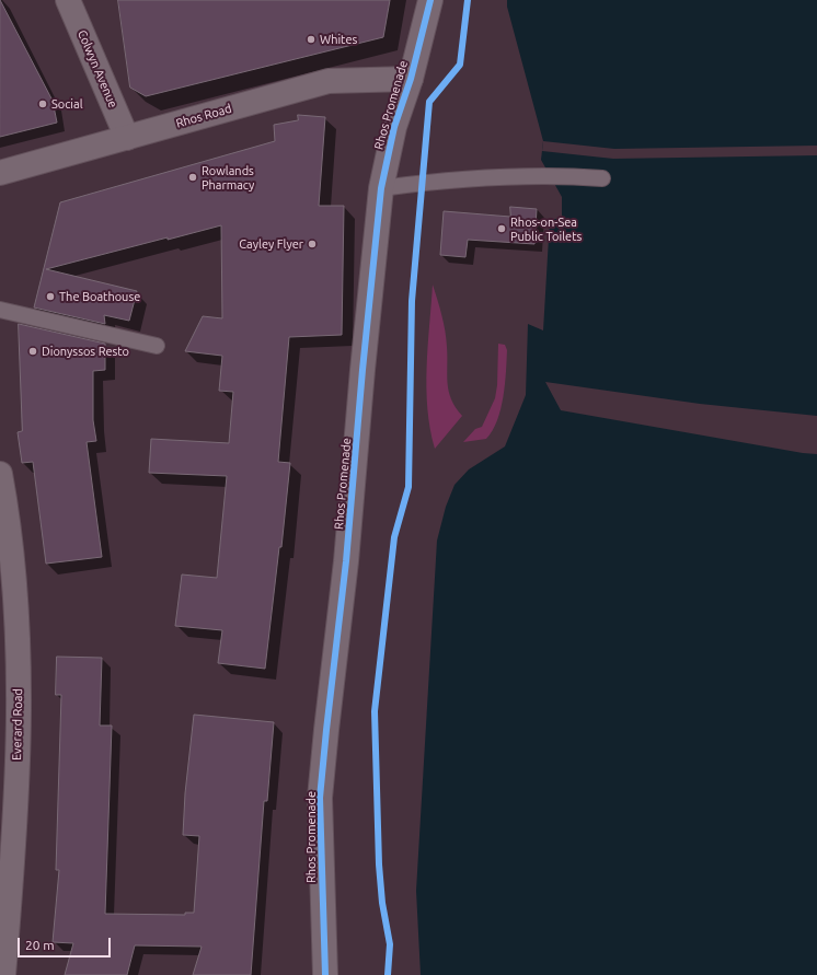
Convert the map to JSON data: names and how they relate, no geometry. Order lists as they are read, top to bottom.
{
  "streets": {
    "street": [
      "Colwyn Avenue",
      "Rhos Promenade",
      "Rhos Road",
      "Everard Road"
    ]
  },
  "crossings": [
    ["Colwyn Avenue", "Rhos Road"],
    ["Rhos Promenade", "Rhos Road"]
  ],
  "places": [
    "Whites",
    "Social",
    "Rowlands Pharmacy",
    "Rhos-on-Sea Public Toilets",
    "Cayley Flyer",
    "The Boathouse",
    "Dionyssos Resto"
  ],
  "scale_bar": "20 m"
}
